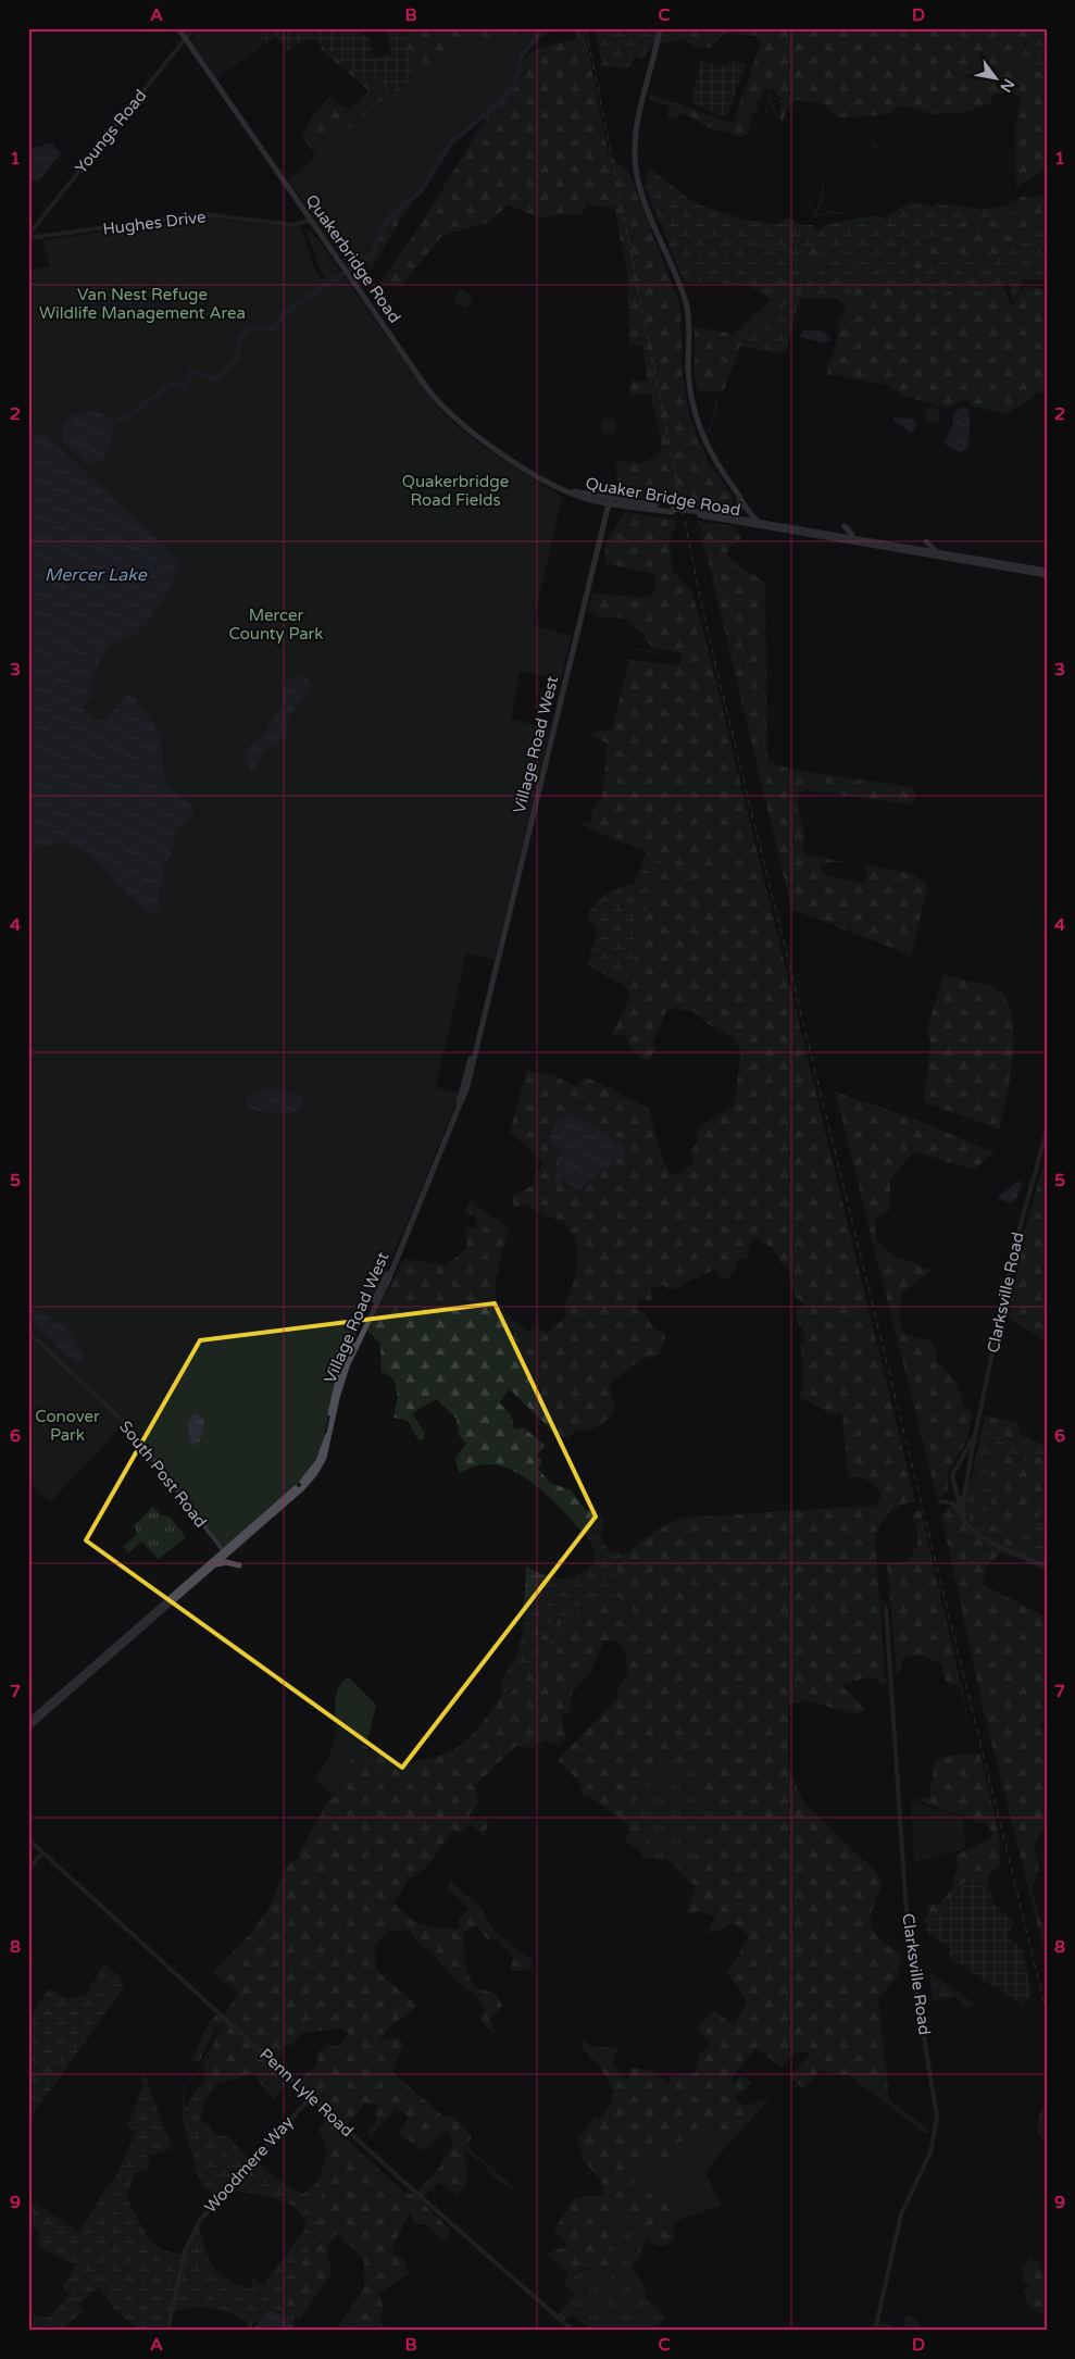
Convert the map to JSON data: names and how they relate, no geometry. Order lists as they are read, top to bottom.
{
  "streets": {
    "main road": ["Quakerbridge Road", "Quaker Bridge Road", "Village Road West"],
    "street": [
      "Youngs Road",
      "Hughes Drive",
      "Clarksville Road",
      "South Post Road",
      "Penn Lyle Road",
      "Woodmere Way"
    ]
  },
  "crossings": [
    ["Youngs Road", "Hughes Drive"],
    ["Youngs Road", "Quakerbridge Road"],
    ["Hughes Drive", "Quakerbridge Road"],
    ["Quakerbridge Road", "Quaker Bridge Road"],
    ["Quaker Bridge Road", "Village Road West"],
    ["Village Road West", "South Post Road"],
    ["Penn Lyle Road", "Woodmere Way"]
  ],
  "water": ["Mercer Lake"],
  "parks": [
    "Van Nest Refuge Wildlife Management Area",
    "Quakerbridge Road Fields",
    "Mercer County Park",
    "Conover Park"
  ],
  "north": "bottom right",
  "grid": {
    "columns": [
      "A",
      "B",
      "C",
      "D"
    ],
    "rows": [
      "1",
      "2",
      "3",
      "4",
      "5",
      "6",
      "7",
      "8",
      "9"
    ]
  }
}
